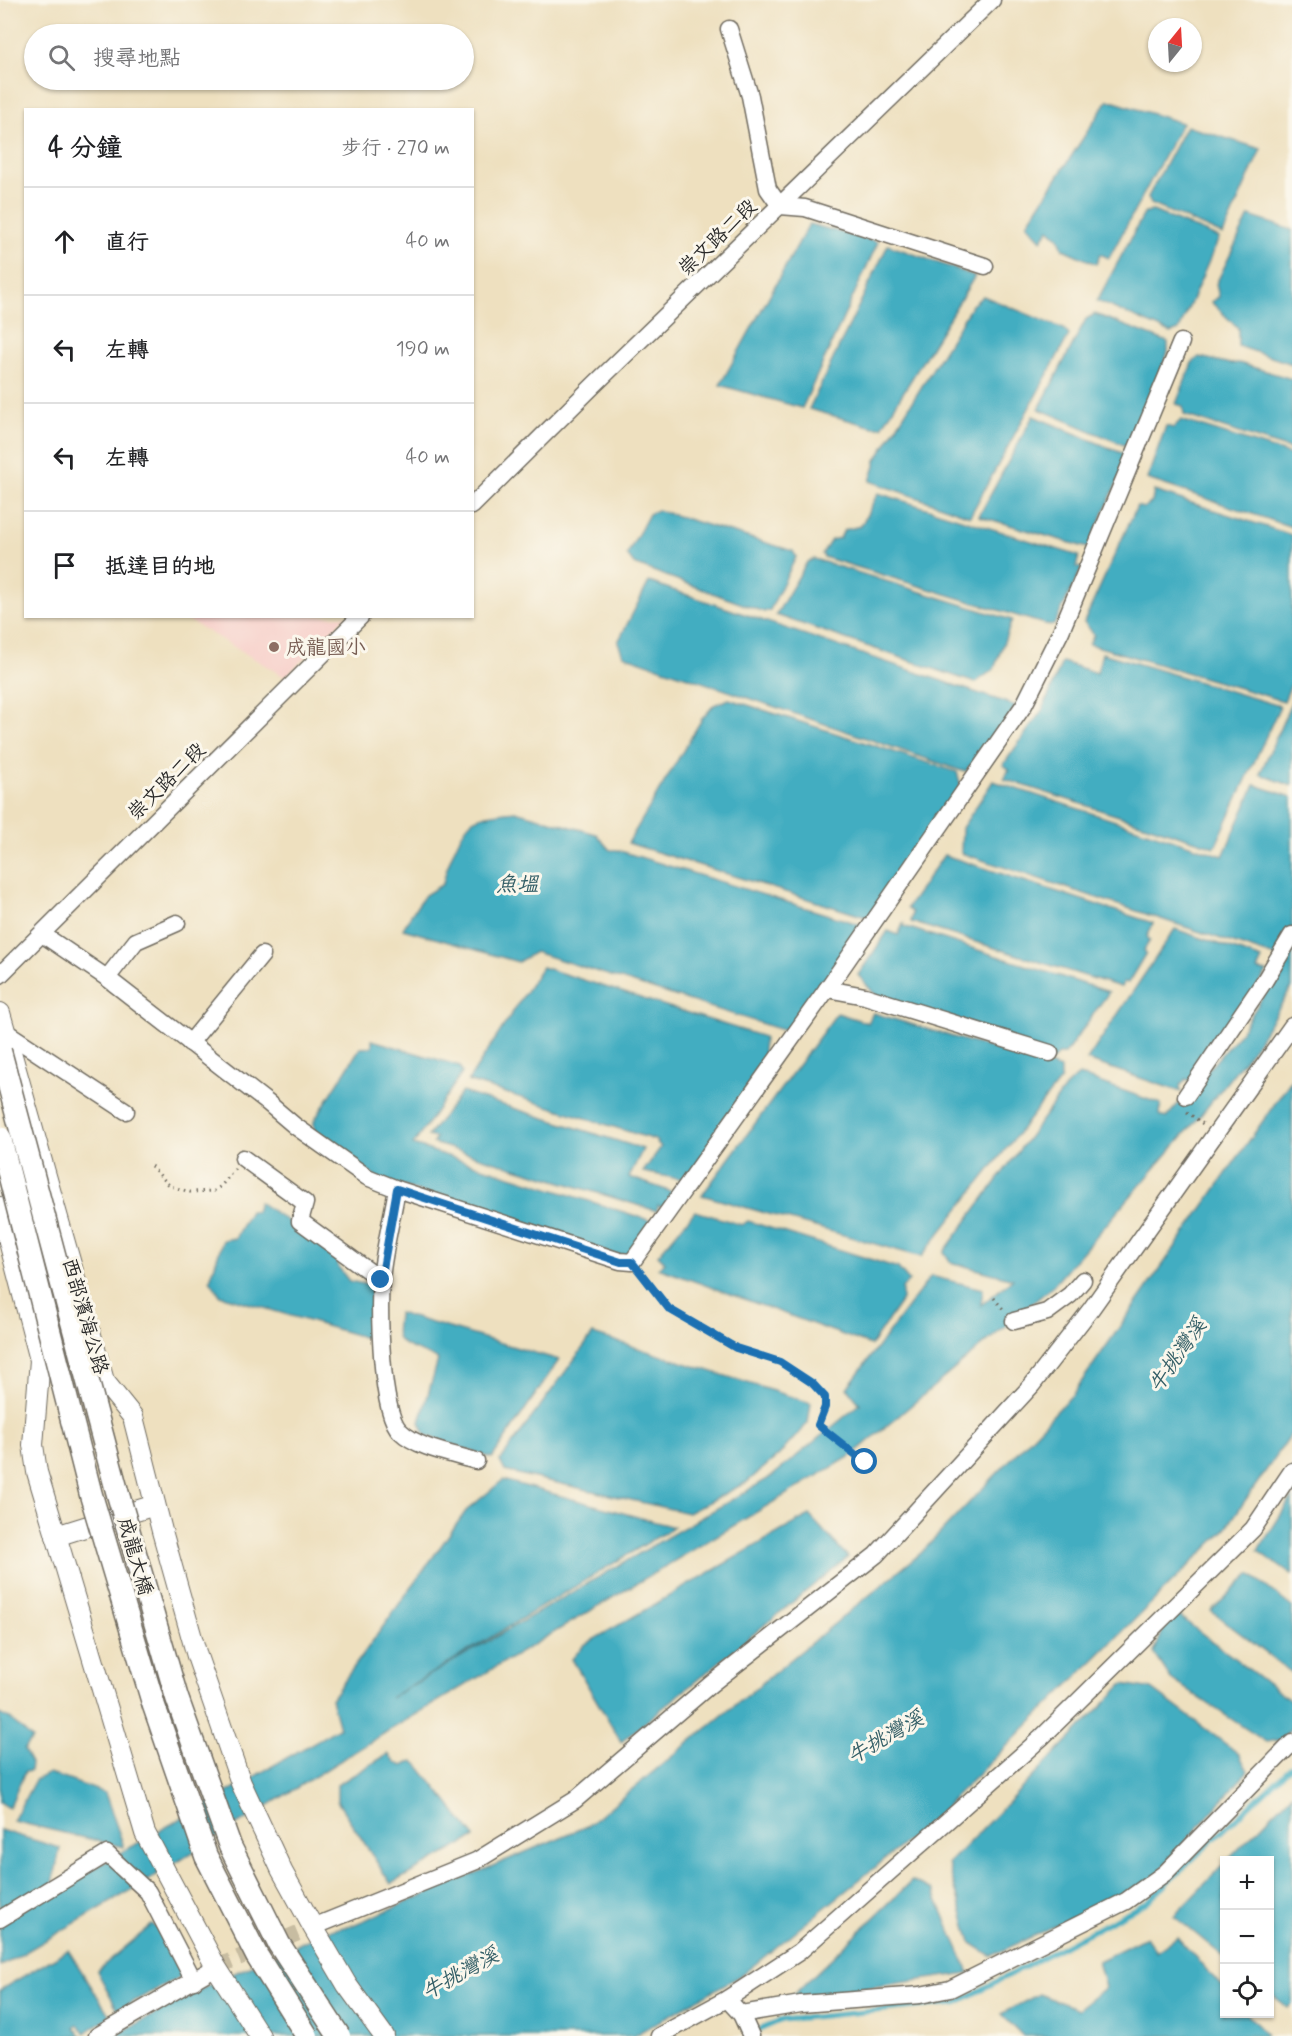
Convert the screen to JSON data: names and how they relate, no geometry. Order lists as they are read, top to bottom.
{
  "streets": {
    "highway": ["成龍大橋"],
    "main road": ["西部濱海公路"],
    "street": ["崇文路二段"]
  },
  "crossings": [
    ["西部濱海公路", "成龍大橋"]
  ],
  "water": ["魚塭", "牛挑灣溪"],
  "places": ["成龍國小"],
  "north": "top",
  "page": {
    "search": "搜尋地點",
    "heading": ["4 分鐘", "步行 · 270 m"],
    "list": [
      ["直行", "40 m"],
      ["左轉", "190 m"],
      ["左轉", "40 m"],
      "抵達目的地"
    ],
    "map_buttons": ["+", "−"]
  }
}
